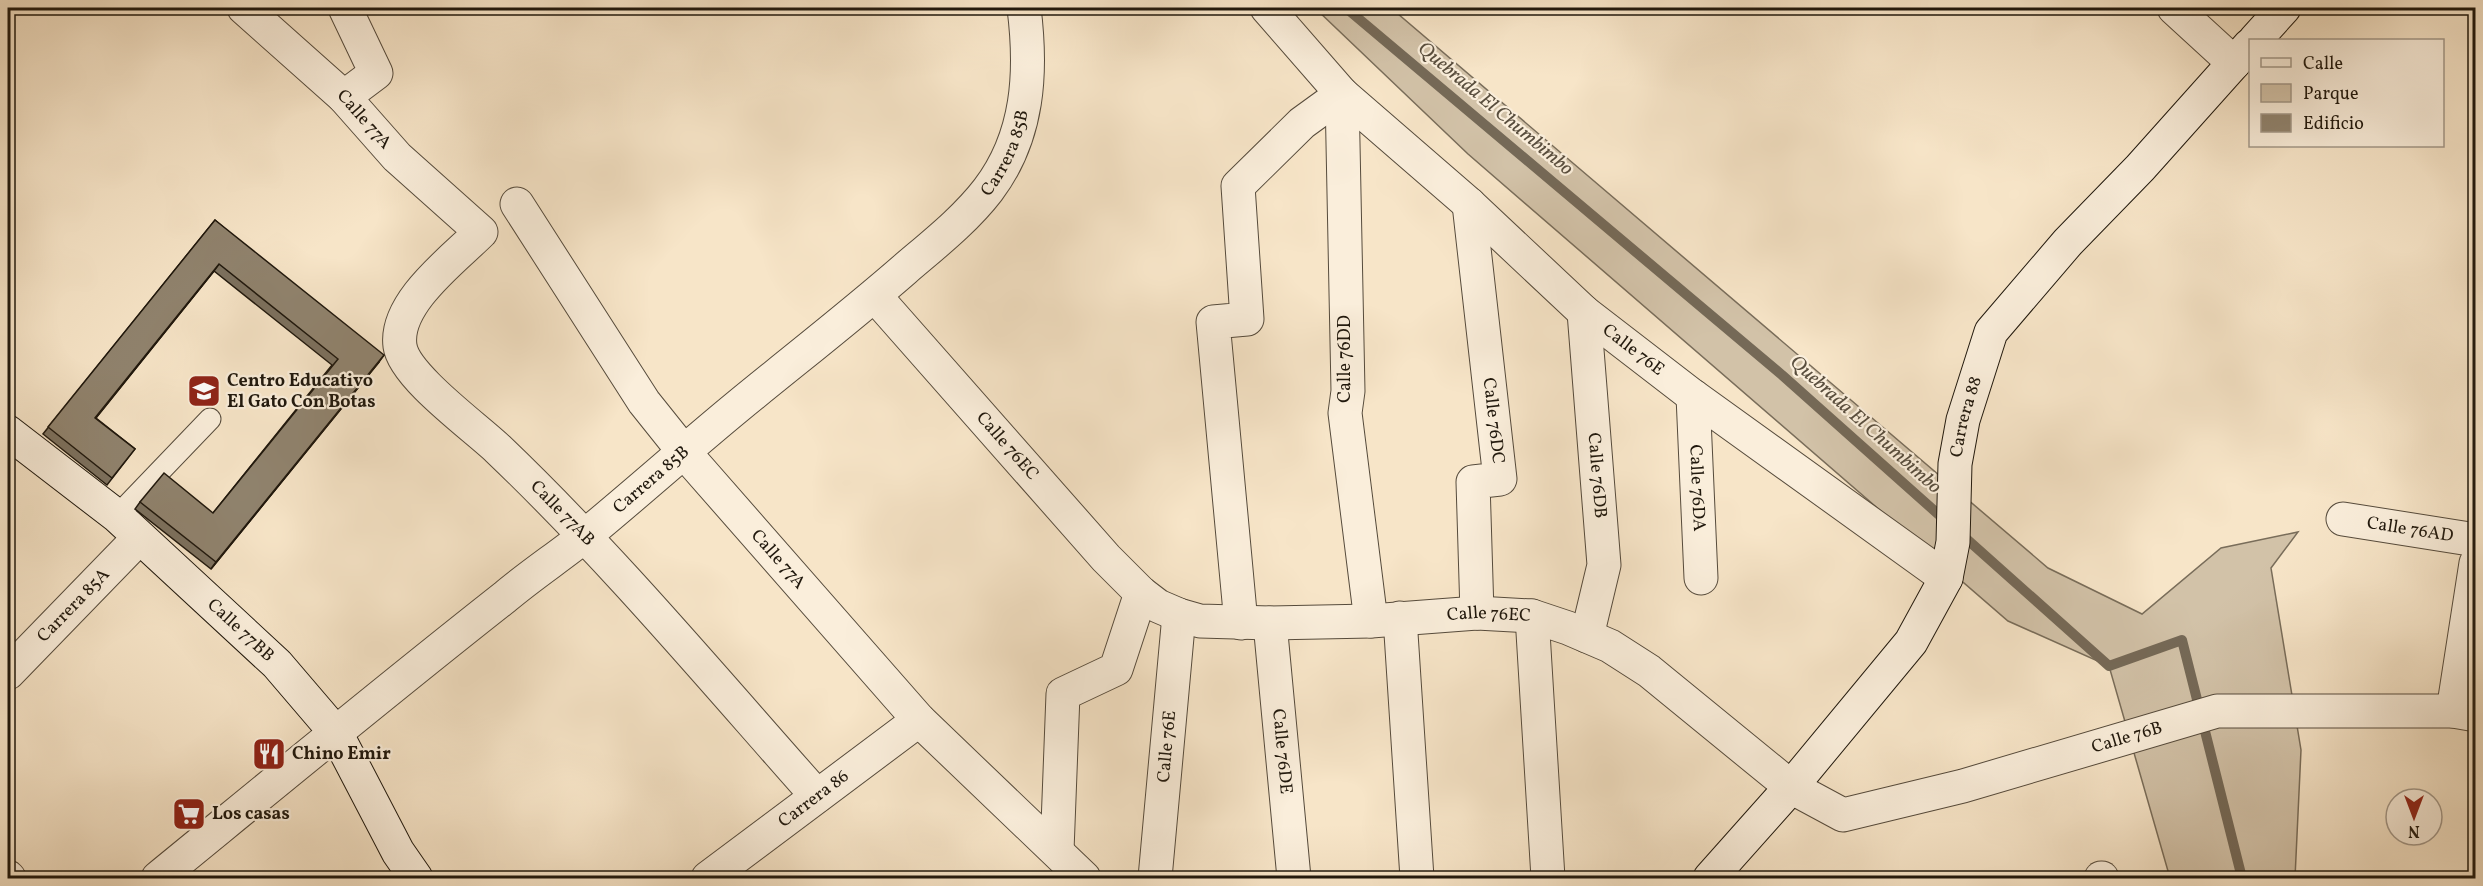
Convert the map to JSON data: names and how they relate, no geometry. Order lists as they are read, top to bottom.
{
  "streets": {
    "street": [
      "Calle 77A",
      "Carrera 85B",
      "Calle 76E",
      "Calle 76DD",
      "Carrera 88",
      "Calle 76DC",
      "Calle 76EC",
      "Calle 76DB",
      "Calle 76DA",
      "Calle 77AB",
      "Calle 76AD",
      "Carrera 85A",
      "Calle 77BB",
      "Calle 76B",
      "Calle 76DE",
      "Carrera 86"
    ]
  },
  "crossings": [
    ["Calle 77A", "Carrera 85B"],
    ["Calle 77A", "Calle 77AB"],
    ["Calle 77A", "Carrera 86"],
    ["Carrera 85B", "Calle 76EC"],
    ["Carrera 85B", "Calle 77AB"],
    ["Carrera 85B", "Calle 77BB"],
    ["Calle 76E", "Calle 76DD"],
    ["Calle 76E", "Carrera 88"],
    ["Calle 76E", "Calle 76DC"],
    ["Calle 76E", "Calle 76EC"],
    ["Calle 76E", "Calle 76DB"],
    ["Calle 76E", "Calle 76DA"],
    ["Calle 76DD", "Calle 76EC"],
    ["Carrera 88", "Calle 76EC"],
    ["Carrera 88", "Calle 76B"],
    ["Calle 76DC", "Calle 76EC"],
    ["Calle 76EC", "Calle 76DB"],
    ["Calle 76EC", "Calle 76B"],
    ["Calle 76EC", "Calle 76DE"],
    ["Calle 77AB", "Carrera 86"],
    ["Carrera 85A", "Calle 77BB"]
  ],
  "water": ["Quebrada El Chumbimbo"],
  "places": {
    "school or university": ["Centro Educativo El Gato Con Botas"],
    "restaurant": ["Chino Emir"],
    "supermarket": ["Los casas"]
  },
  "legend": ["Calle", "Parque", "Edificio"],
  "north": "bottom"
}
